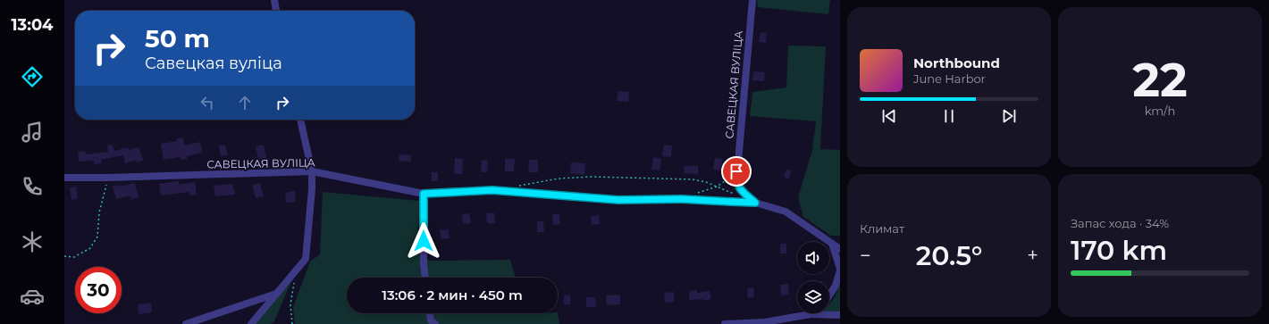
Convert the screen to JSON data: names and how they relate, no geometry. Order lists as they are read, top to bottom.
{
  "streets": {
    "street": ["САВЕЦКАЯ ВУЛІЦА"]
  },
  "page": {
    "tabs": "13:04",
    "tile": [
      ["22", "km/h"],
      "Климат",
      ["Запас хода · 34%", "170 km"]
    ],
    "turn": ["50 m", "Савецкая вуліца"],
    "song": ["Northbound", "June Harbor"],
    "heat": ["−", "20.5°", "+"],
    "limit": "30",
    "trip": "13:06 · 2 мин · 450 m"
  }
}
